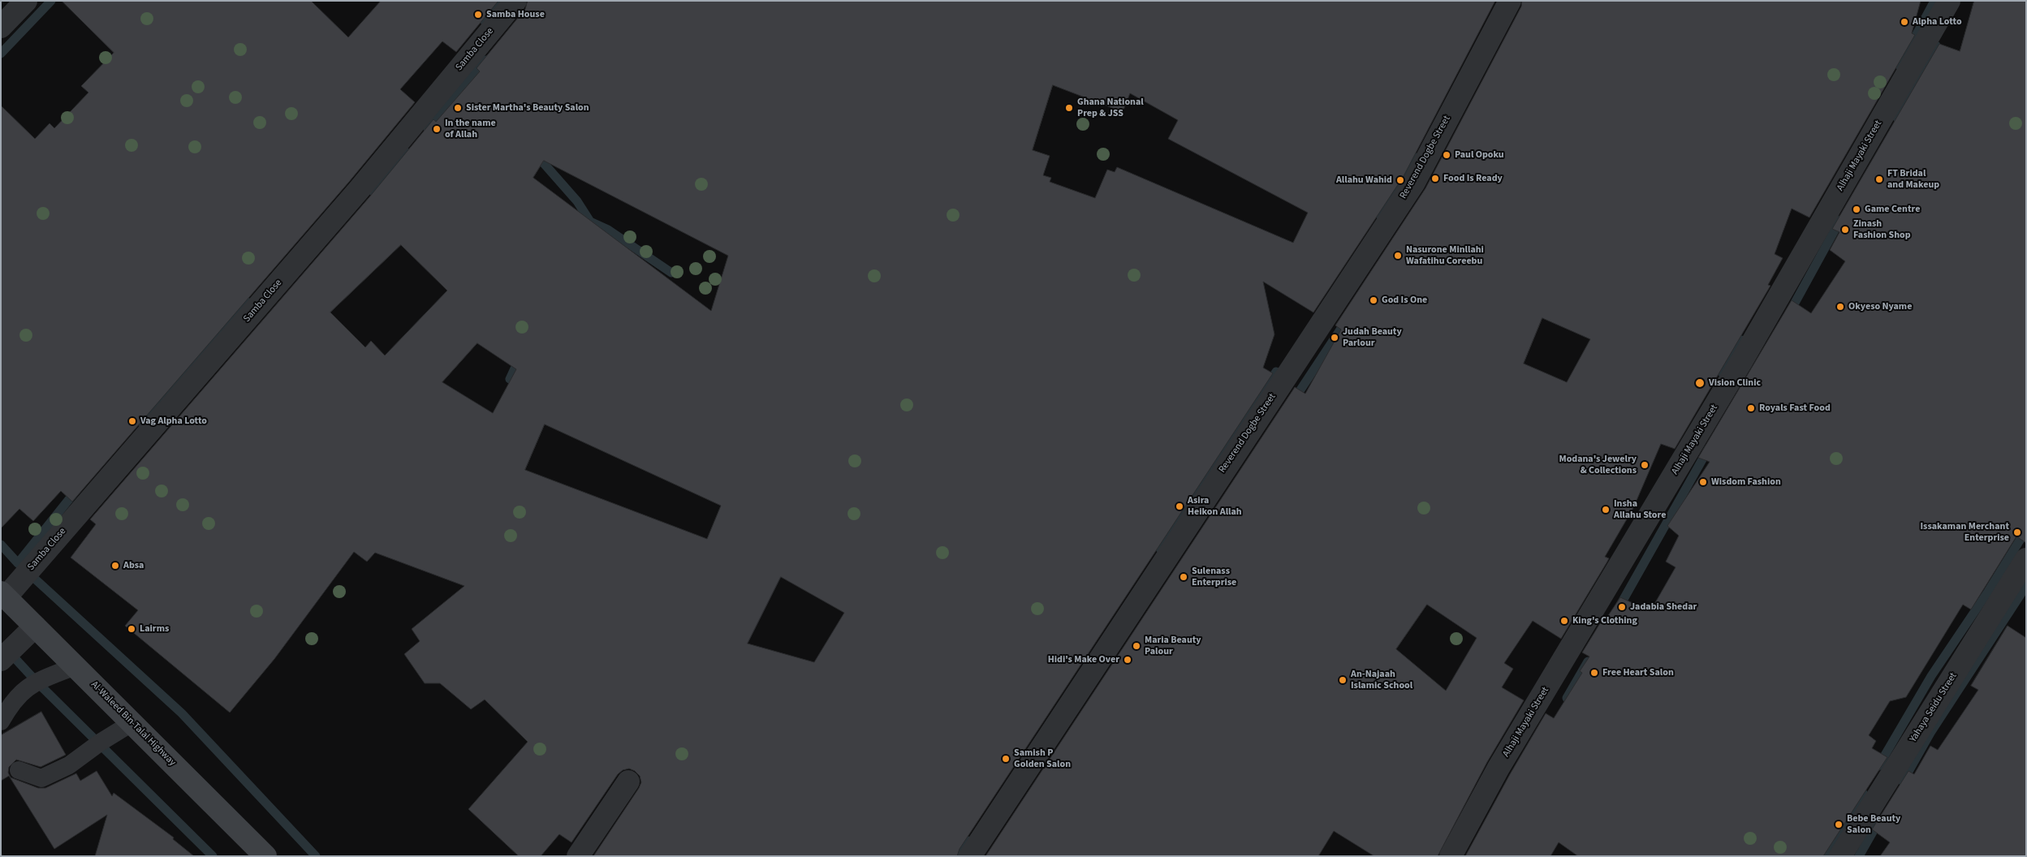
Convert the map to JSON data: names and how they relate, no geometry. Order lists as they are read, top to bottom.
{
  "streets": {
    "street": [
      "Samba Close",
      "Alhaji Mayaki Street",
      "Reverend Dogbe Street",
      "Yahaya Seidu Street",
      "Al-Waleed Bin-Talal Highway"
    ]
  },
  "crossings": [
    ["Samba Close", "Al-Waleed Bin-Talal Highway"]
  ],
  "places": [
    "Samba House",
    "Alpha Lotto",
    "Sister Martha's Beauty Salon",
    "Ghana National Prep & JSS",
    "In the name of Allah",
    "Paul Opoku",
    "Food Is Ready",
    "FT Bridal and Makeup",
    "Allahu Wahid",
    "Game Centre",
    "Zinash Fashion Shop",
    "Nasurone Minllahi Wafatihu Coreebu",
    "God Is One",
    "Okyeso Nyame",
    "Judah Beauty Parlour",
    "Vision Clinic",
    "Royals Fast Food",
    "Vag Alpha Lotto",
    "Modana's Jewelry & Collections",
    "Wisdom Fashion",
    "Asira Heikon Allah",
    "Insha Allahu Store",
    "Issakaman Merchant Enterprise",
    "Absa",
    "Sulenass Enterprise",
    "Jadabia Shedar",
    "King's Clothing",
    "Lairms",
    "Maria Beauty Palour",
    "Hidi's Make Over",
    "Free Heart Salon",
    "An-Najaah Islamic School",
    "Samish P Golden Salon",
    "Bebe Beauty Salon"
  ]
}
